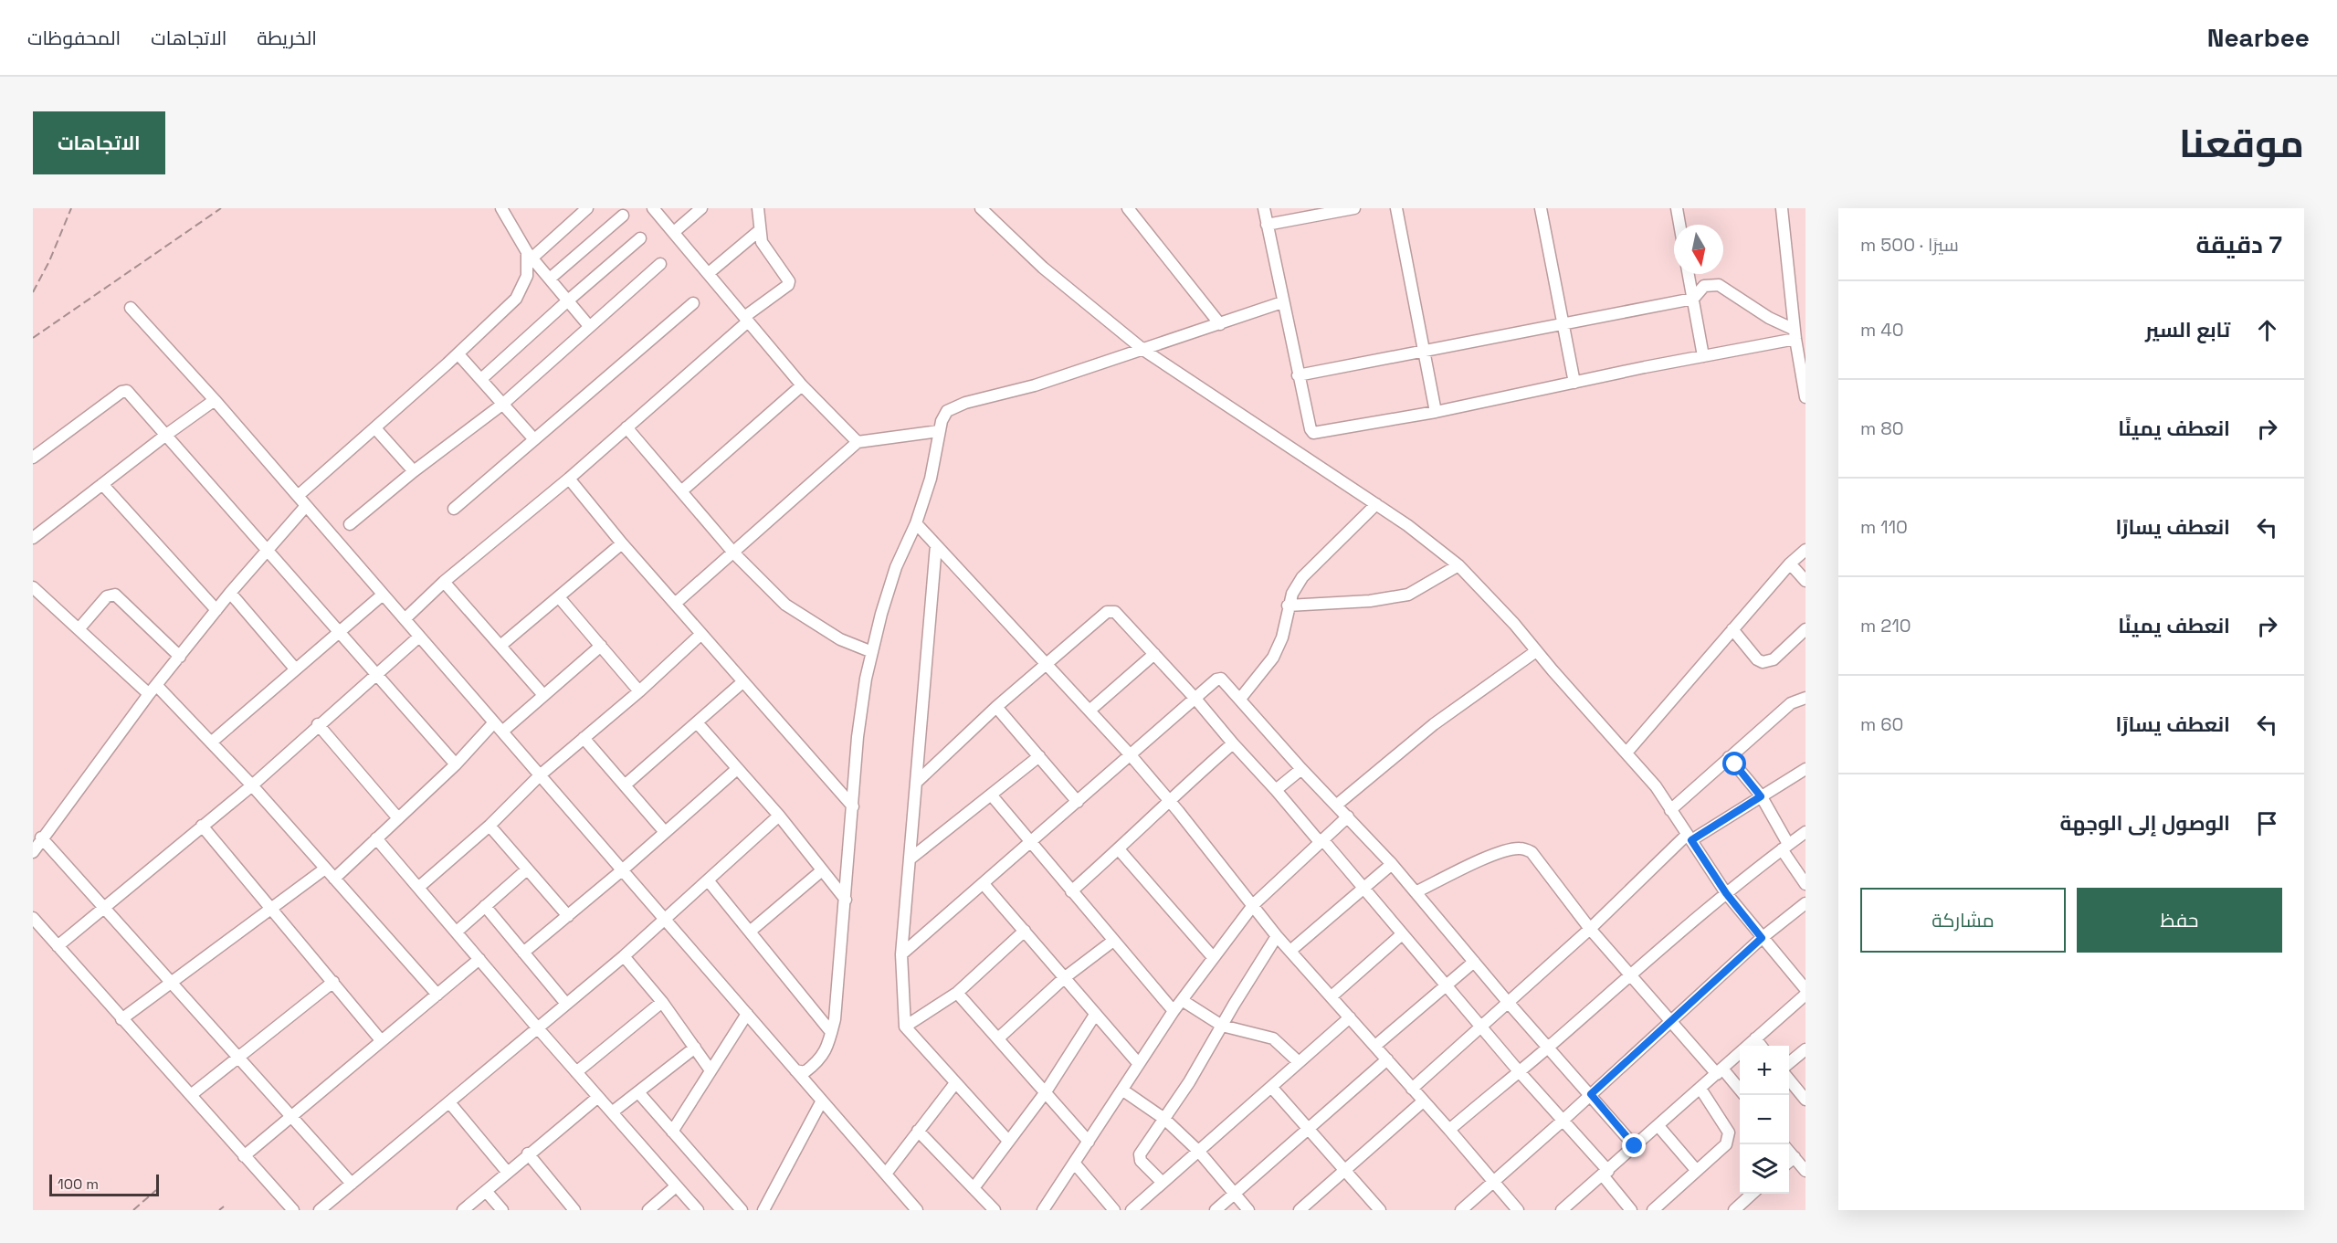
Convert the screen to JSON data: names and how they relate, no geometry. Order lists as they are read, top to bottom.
{
  "scale_bar": "100 m",
  "north": "bottom",
  "page": {
    "header": "Nearbee",
    "nav": ["الخريطة", "الاتجاهات", "المحفوظات"],
    "title": "موقعنا",
    "buttons": [
      "الاتجاهات",
      ["حفظ", "مشاركة"]
    ],
    "heading": ["7 دقيقة", "سيرًا · 500 m"],
    "list": [
      ["تابع السير", "40 m"],
      ["انعطف يمينًا", "80 m"],
      ["انعطف يسارًا", "110 m"],
      ["انعطف يمينًا", "210 m"],
      ["انعطف يسارًا", "60 m"],
      "الوصول إلى الوجهة"
    ],
    "map_buttons": ["+", "−"],
    "scale": "100 m"
  }
}
